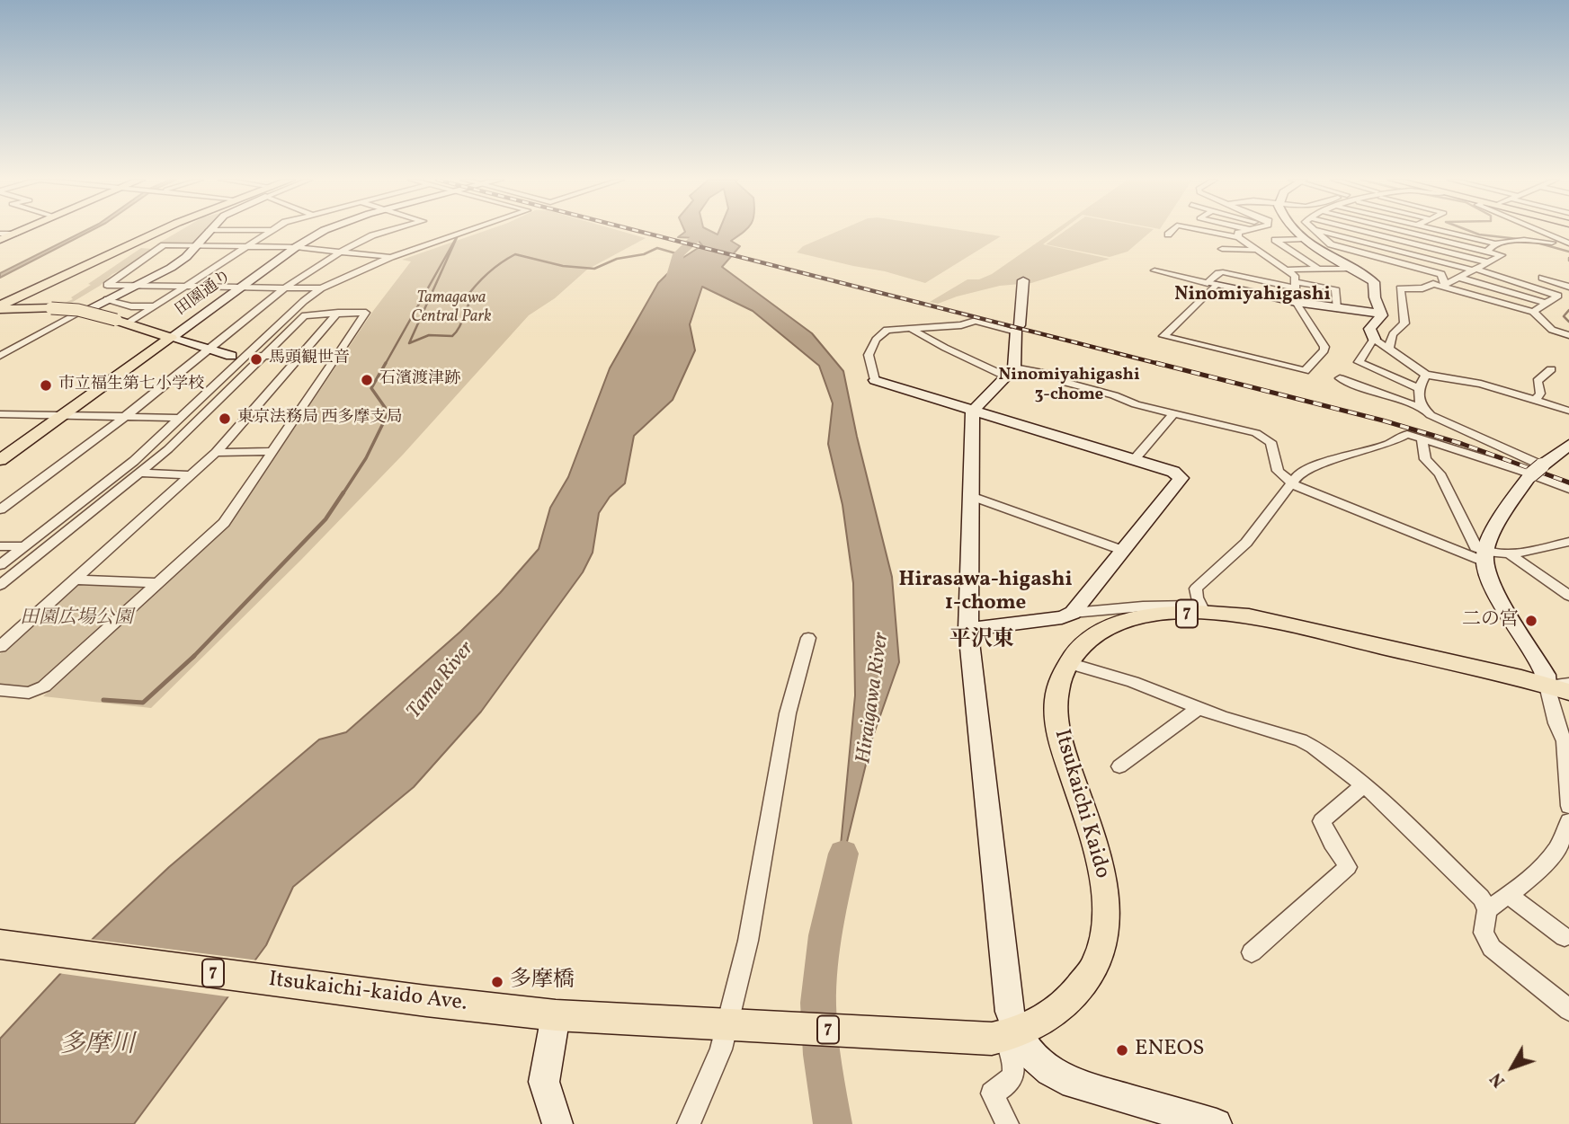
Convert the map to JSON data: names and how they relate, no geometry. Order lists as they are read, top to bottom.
{
  "streets": {
    "main road": ["7", "Itsukaichi Kaido", "Itsukaichi-kaido Ave."],
    "street": ["田園通り"]
  },
  "crossings": [
    ["Itsukaichi Kaido", "Itsukaichi-kaido Ave."]
  ],
  "districts": [
    "Ninomiyahigashi",
    "Ninomiyahigashi 3-chome",
    "Hirasawa-higashi 1-chome",
    "平沢東"
  ],
  "water": ["Tama River", "Hiraigawa River", "多摩川"],
  "parks": ["Tamagawa Central Park", "田園広場公園"],
  "places": [
    "馬頭観世音",
    "石濱渡津跡",
    "市立福生第七小学校",
    "東京法務局 西多摩支局",
    "二の宮",
    "多摩橋",
    "ENEOS"
  ],
  "north": "bottom left"
}
